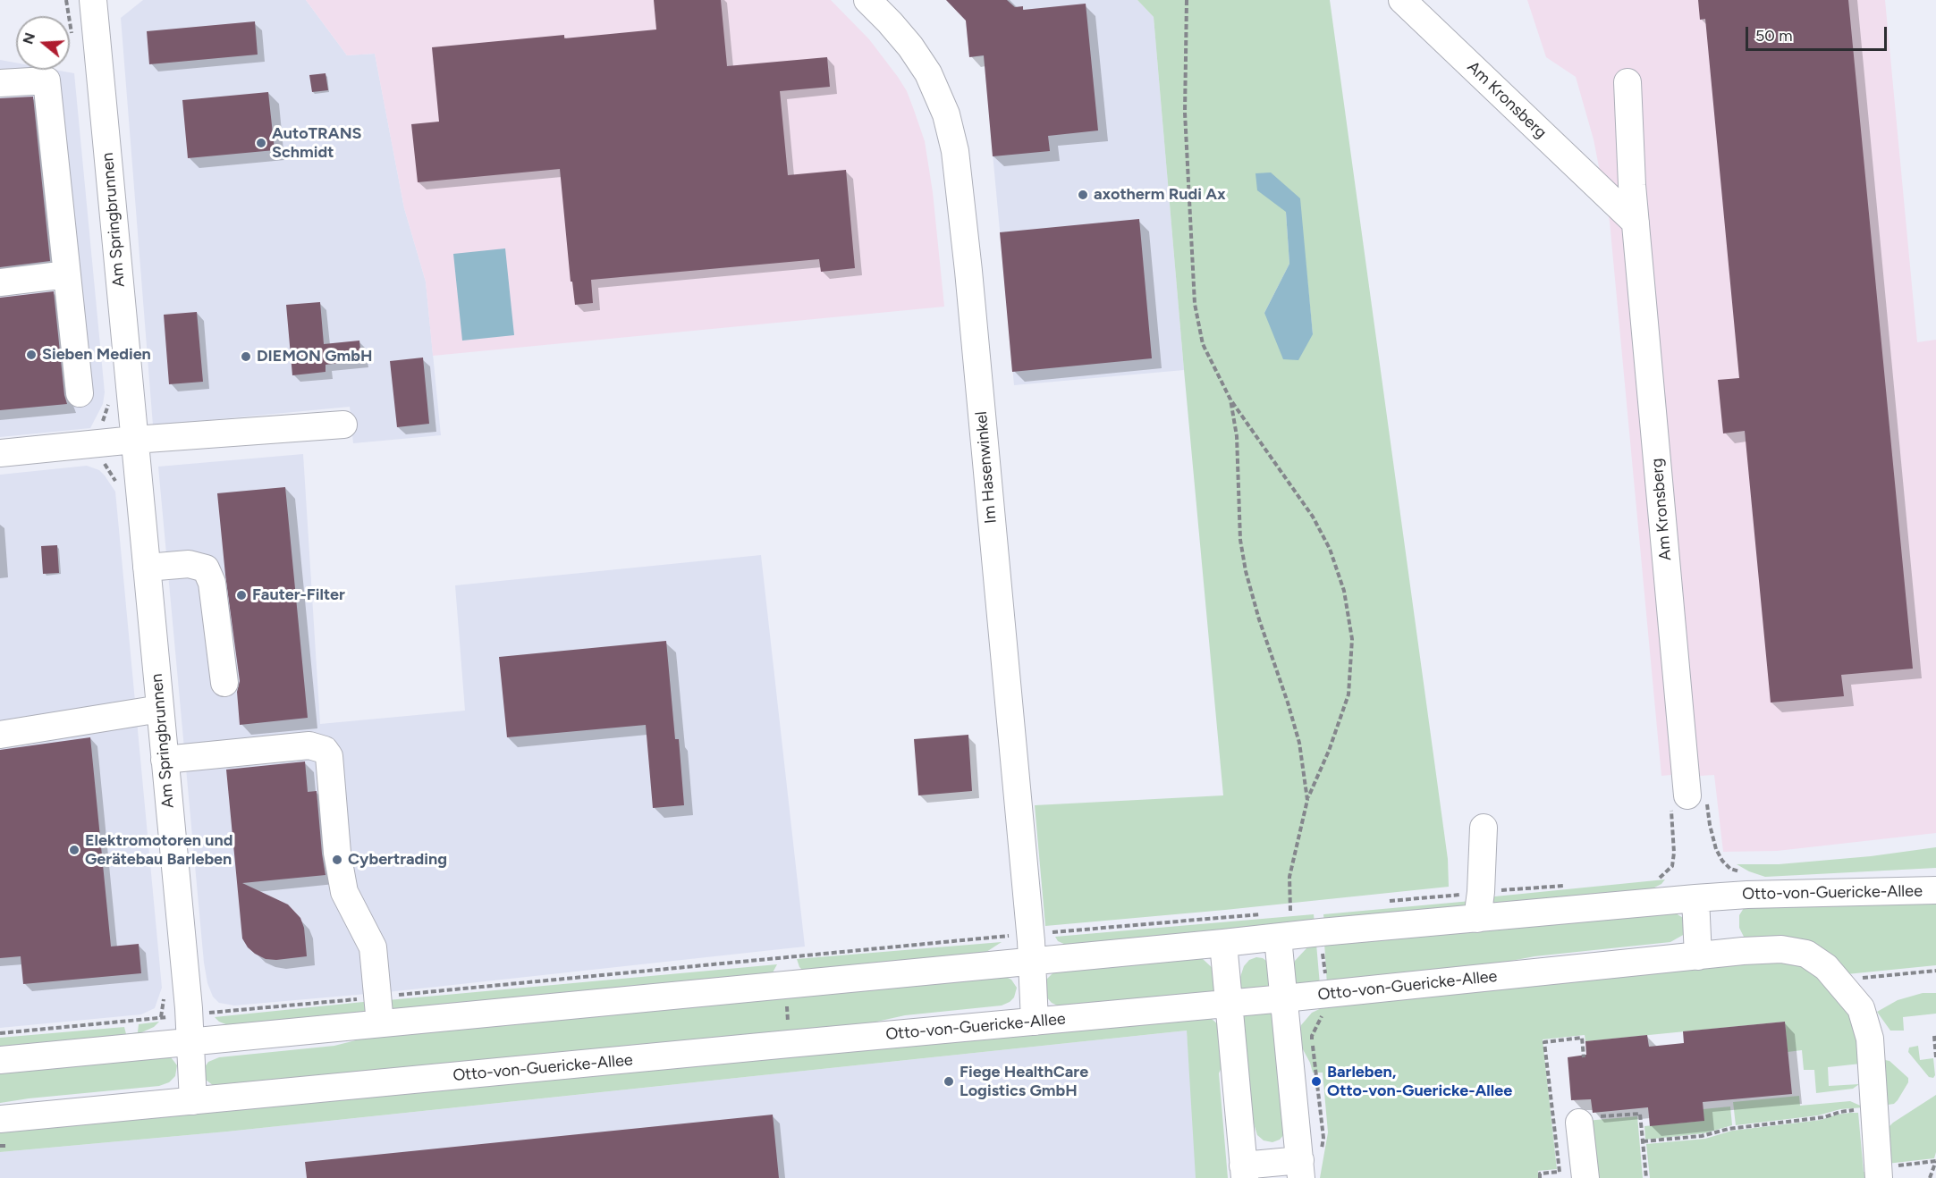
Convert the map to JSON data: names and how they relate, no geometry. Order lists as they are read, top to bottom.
{
  "streets": {
    "street": [
      "Am Kronsberg",
      "Am Springbrunnen",
      "Im Hasenwinkel",
      "Otto-von-Guericke-Allee"
    ]
  },
  "crossings": [
    ["Am Springbrunnen", "Otto-von-Guericke-Allee"],
    ["Im Hasenwinkel", "Otto-von-Guericke-Allee"]
  ],
  "places": [
    "AutoTRANS Schmidt",
    "axotherm Rudi Ax",
    "Sieben Medien",
    "DIEMON GmbH",
    "Fauter-Filter",
    "Elektromotoren und Gerätebau Barleben",
    "Cybertrading",
    "Fiege HealthCare Logistics GmbH",
    "Barleben, Otto-von-Guericke-Allee"
  ],
  "scale_bar": "50 m",
  "north": "left"
}
